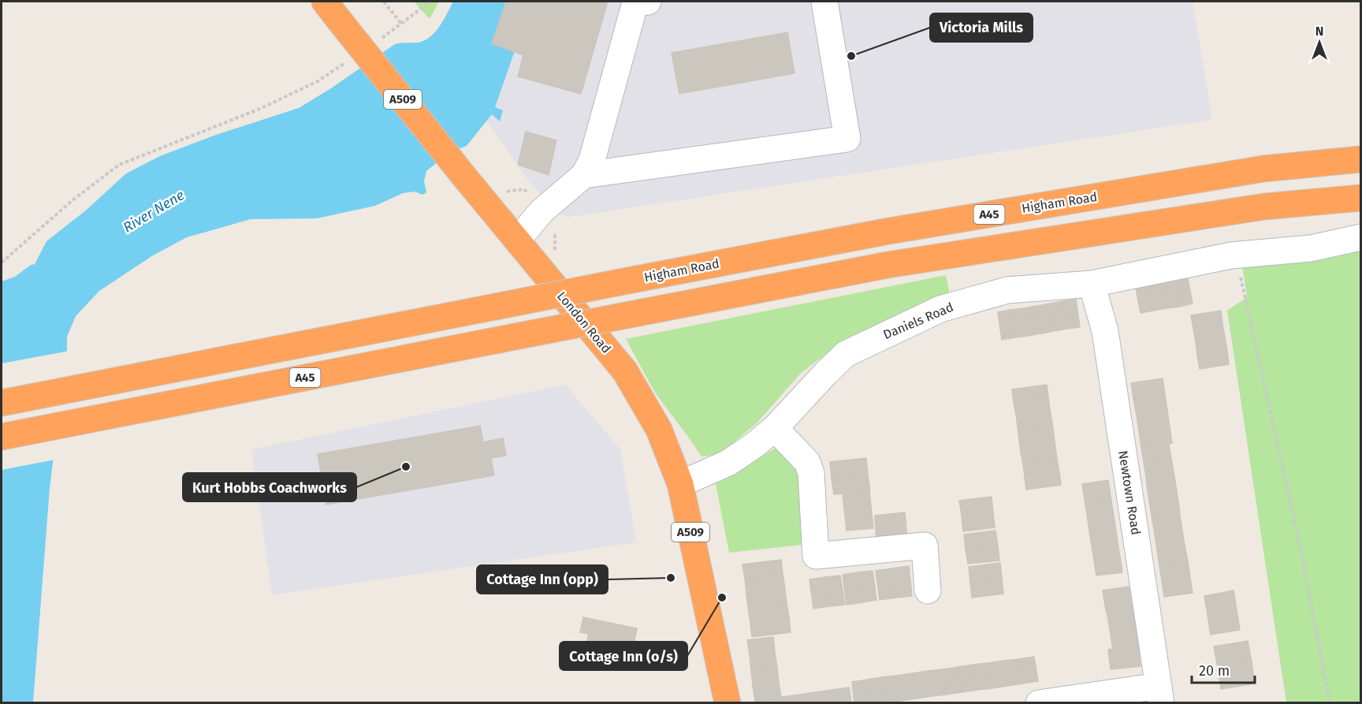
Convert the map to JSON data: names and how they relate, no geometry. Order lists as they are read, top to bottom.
{
  "streets": {
    "highway": [
      "A509",
      "Higham Road",
      "A45",
      "London Road"
    ],
    "street": ["Daniels Road", "Newtown Road"]
  },
  "crossings": [
    ["Higham Road", "A45"],
    ["Daniels Road", "London Road"],
    ["Daniels Road", "Newtown Road"]
  ],
  "water": ["River Nene"],
  "places": [
    "Victoria Mills",
    "Kurt Hobbs Coachworks",
    "Cottage Inn (opp)",
    "Cottage Inn (o/s)"
  ],
  "scale_bar": "20 m",
  "north": "top"
}
